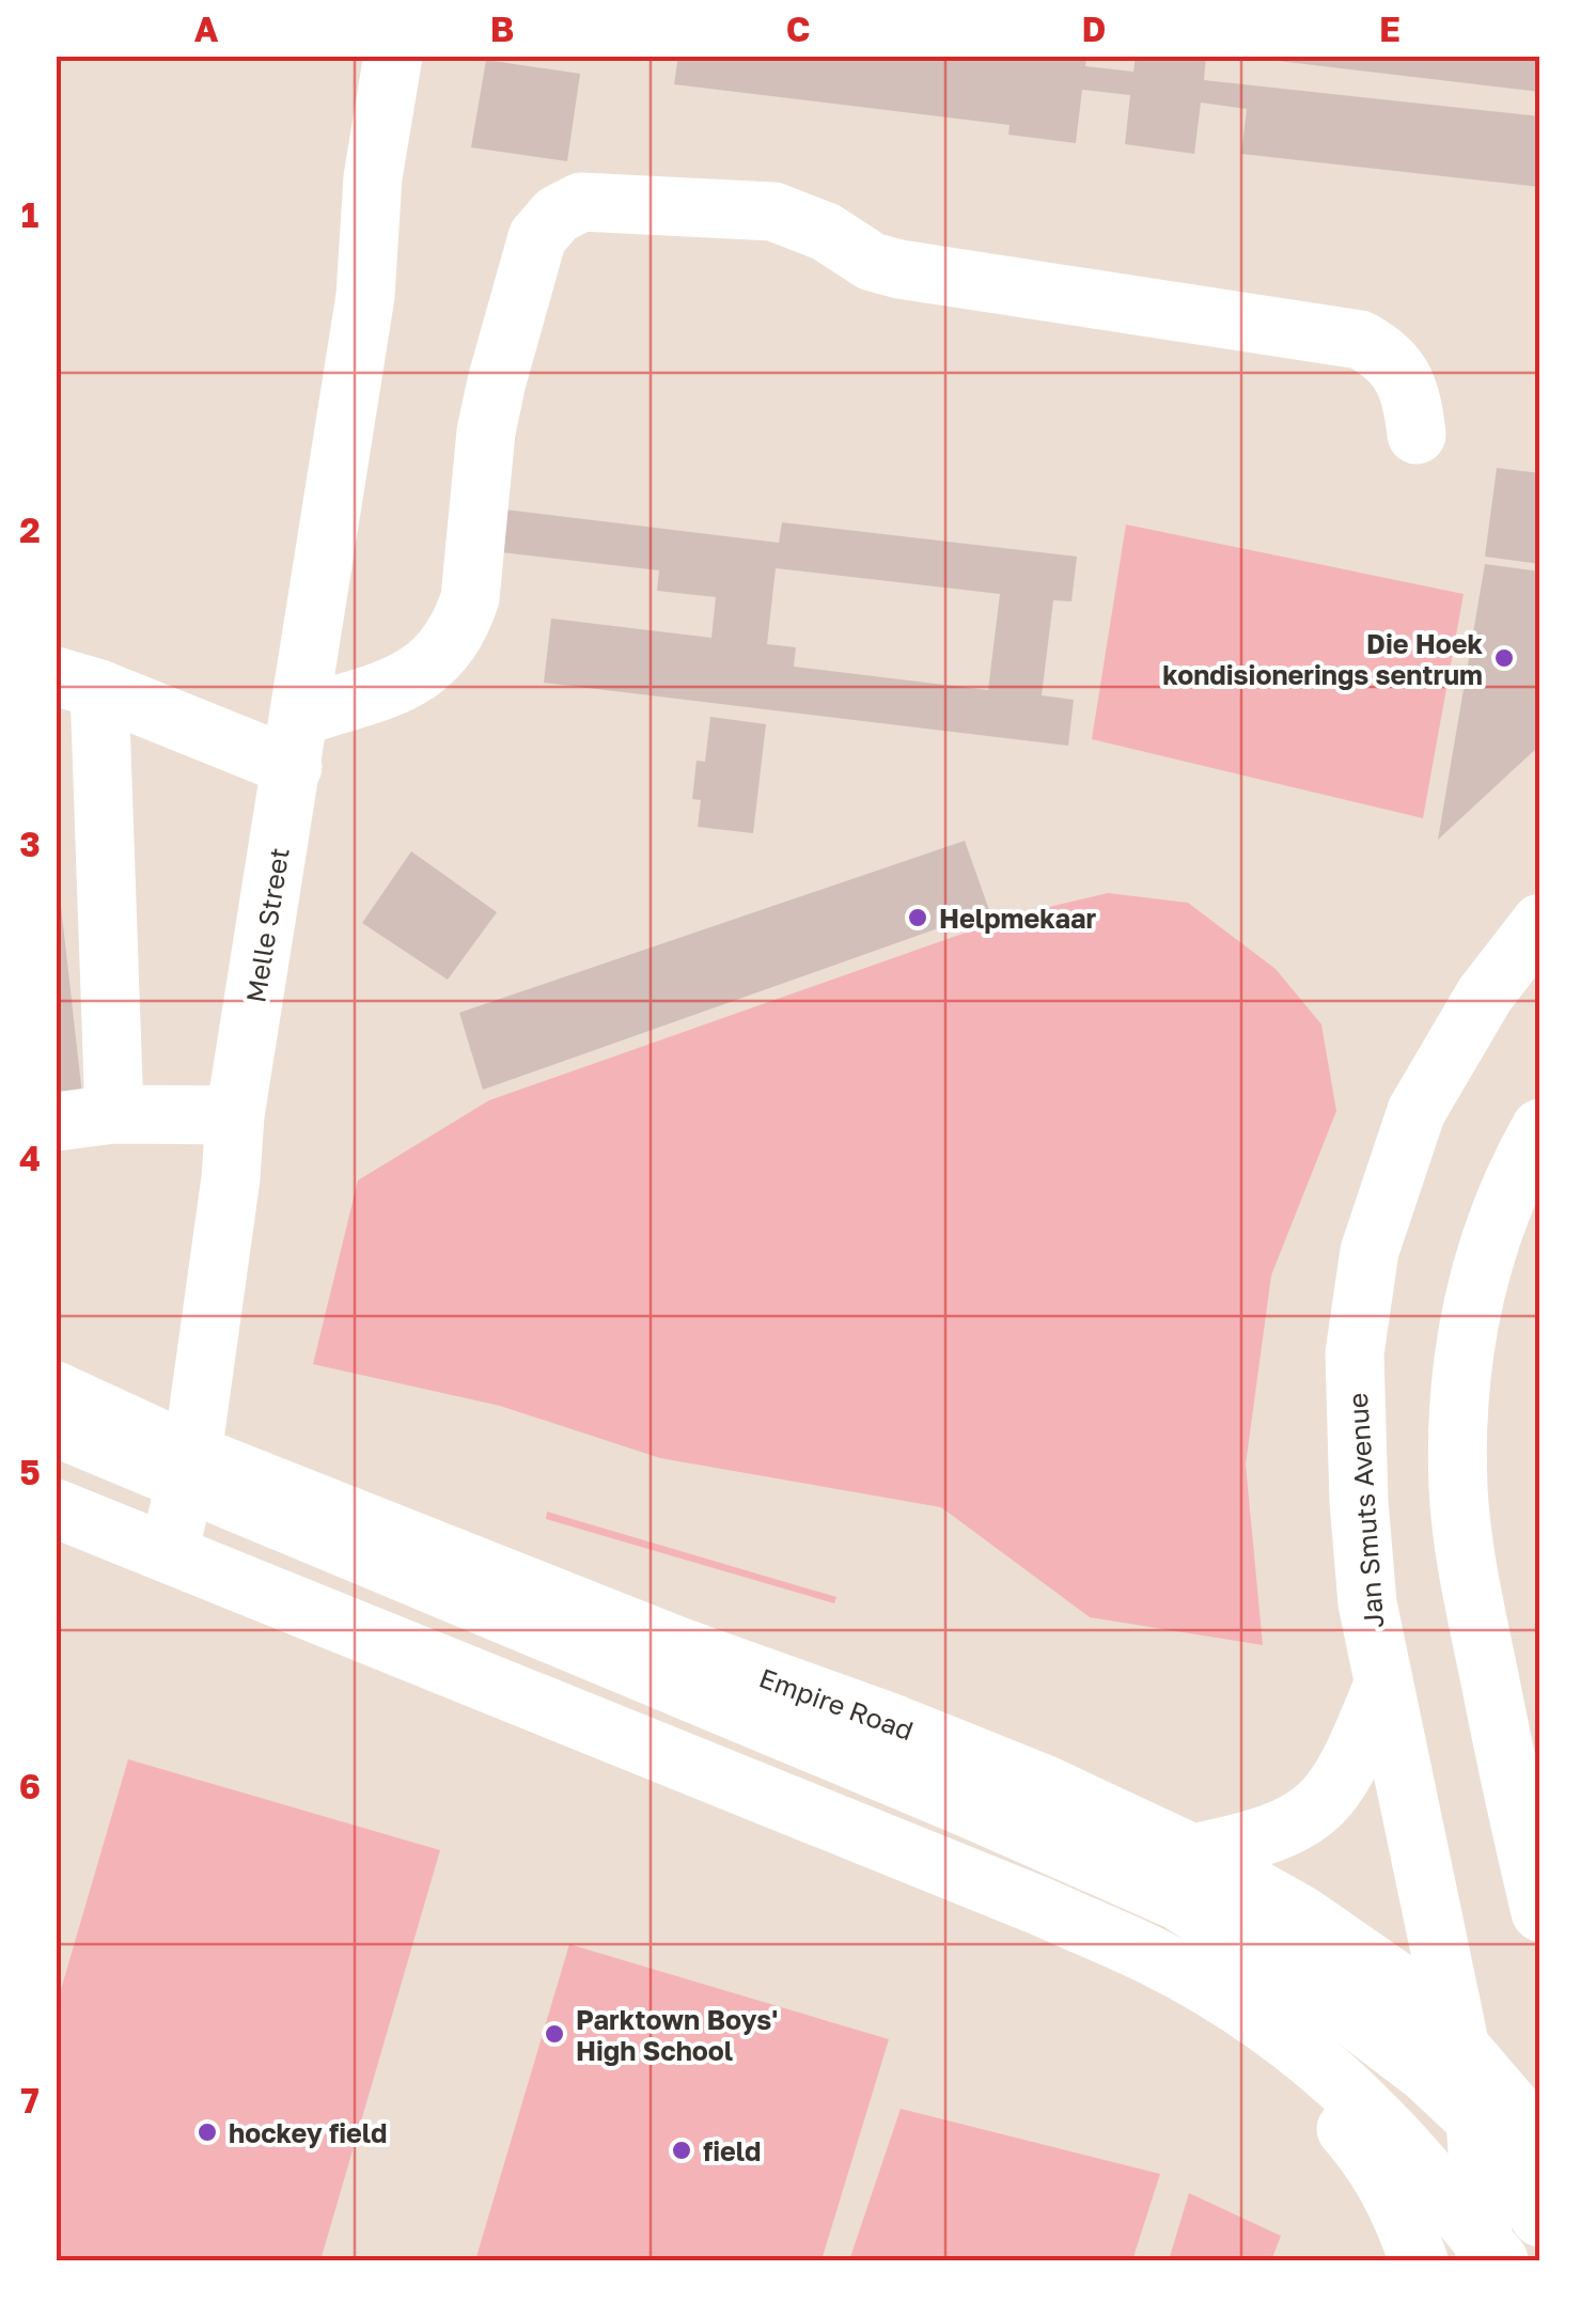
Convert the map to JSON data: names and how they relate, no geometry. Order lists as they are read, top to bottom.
{
  "streets": {
    "main road": ["Melle Street", "Jan Smuts Avenue", "Empire Road"]
  },
  "crossings": [
    ["Melle Street", "Empire Road"],
    ["Jan Smuts Avenue", "Empire Road"]
  ],
  "places": [
    "Die Hoek kondisionerings sentrum",
    "Helpmekaar",
    "Parktown Boys' High School",
    "hockey field",
    "field"
  ],
  "grid": {
    "columns": [
      "A",
      "B",
      "C",
      "D",
      "E"
    ],
    "rows": [
      "1",
      "2",
      "3",
      "4",
      "5",
      "6",
      "7"
    ]
  }
}
